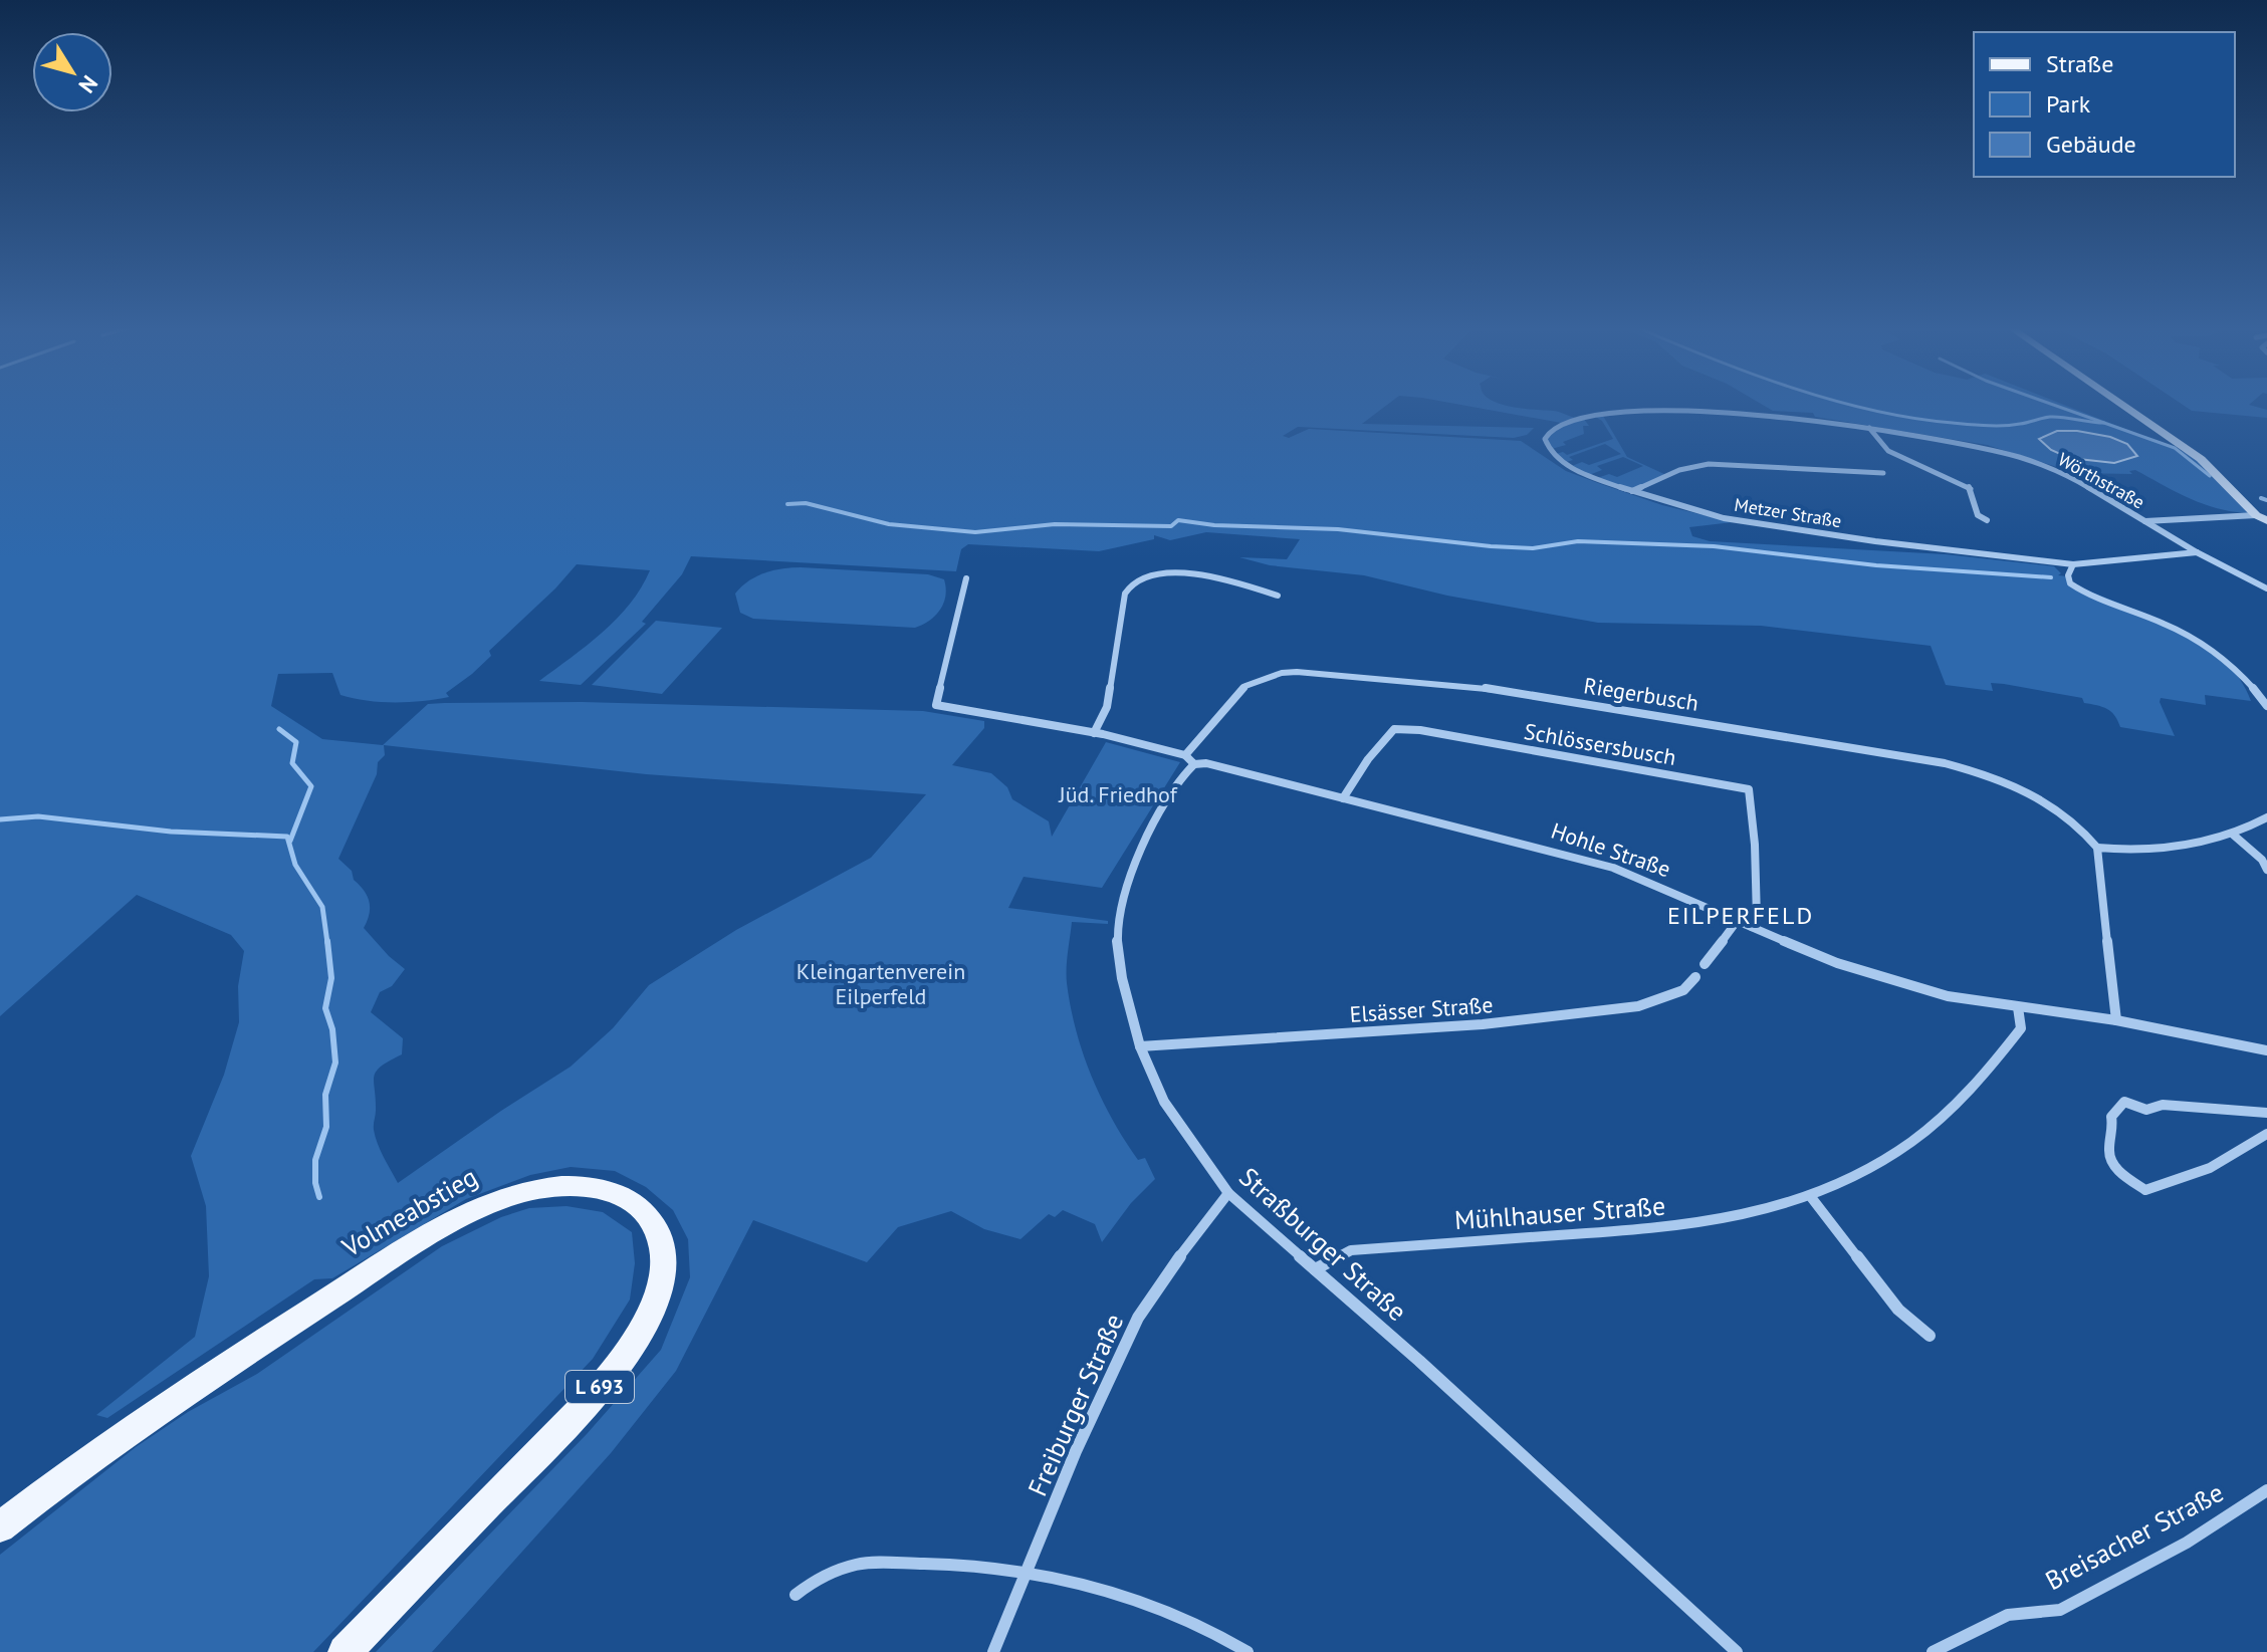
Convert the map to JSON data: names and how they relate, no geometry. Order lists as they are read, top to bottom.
{
  "streets": {
    "main road": ["Volmeabstieg", "L 693"],
    "street": [
      "Wörthstraße",
      "Metzer Straße",
      "Riegerbusch",
      "Schlössersbusch",
      "Hohle Straße",
      "Elsässer Straße",
      "Mühlhauser Straße",
      "Straßburger Straße",
      "Freiburger Straße",
      "Breisacher Straße"
    ]
  },
  "crossings": [
    ["Wörthstraße", "Metzer Straße"],
    ["Riegerbusch", "Hohle Straße"],
    ["Riegerbusch", "Straßburger Straße"],
    ["Schlössersbusch", "Hohle Straße"],
    ["Hohle Straße", "Mühlhauser Straße"],
    ["Hohle Straße", "Straßburger Straße"],
    ["Elsässer Straße", "Straßburger Straße"],
    ["Mühlhauser Straße", "Straßburger Straße"],
    ["Straßburger Straße", "Freiburger Straße"]
  ],
  "districts": ["EILPERFELD"],
  "parks": ["Jüd. Friedhof", "Kleingartenverein Eilperfeld"],
  "legend": ["Straße", "Park", "Gebäude"],
  "north": "bottom right"
}
